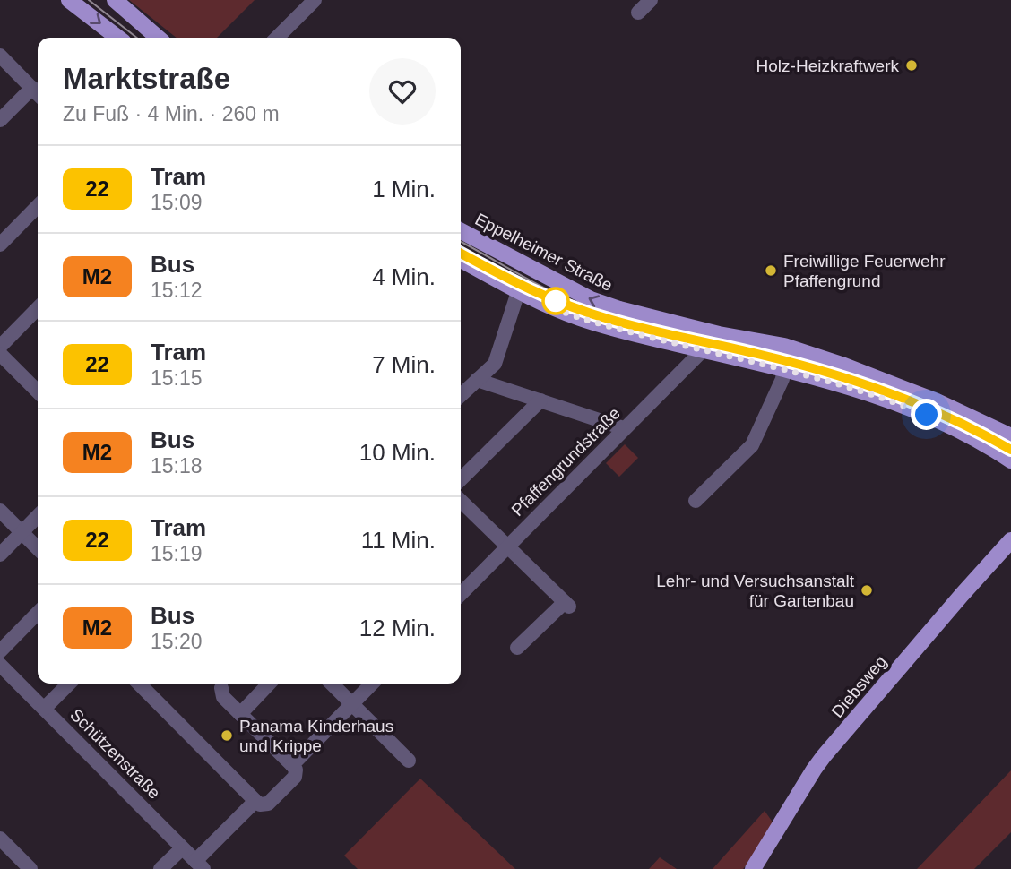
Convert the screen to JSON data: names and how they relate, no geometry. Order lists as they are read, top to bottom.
{
  "streets": {
    "main road": ["Eppelheimer Straße", "Diebsweg"],
    "street": ["Pfaffengrundstraße", "Schützenstraße"]
  },
  "places": [
    "Holz-Heizkraftwerk",
    "Freiwillige Feuerwehr Pfaffengrund",
    "Lehr- und Versuchsanstalt für Gartenbau",
    "Panama Kinderhaus und Krippe"
  ],
  "lines": ["tram line 22"],
  "page": {
    "heading": ["Marktstraße", "Zu Fuß · 4 Min. · 260 m"],
    "list": [
      {
        "mark": "22",
        "name": "Tram",
        "note": "15:09",
        "value": "1 Min."
      },
      {
        "mark": "M2",
        "name": "Bus",
        "note": "15:12",
        "value": "4 Min."
      },
      {
        "mark": "22",
        "name": "Tram",
        "note": "15:15",
        "value": "7 Min."
      },
      {
        "mark": "M2",
        "name": "Bus",
        "note": "15:18",
        "value": "10 Min."
      },
      {
        "mark": "22",
        "name": "Tram",
        "note": "15:19",
        "value": "11 Min."
      },
      {
        "mark": "M2",
        "name": "Bus",
        "note": "15:20",
        "value": "12 Min."
      }
    ]
  }
}
